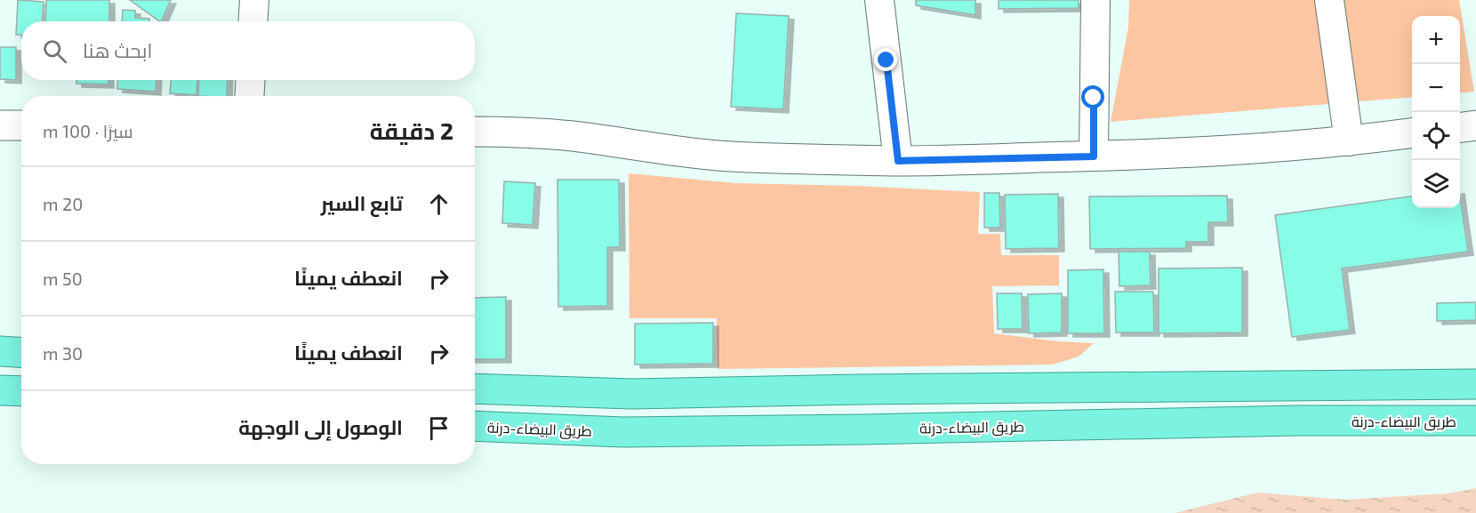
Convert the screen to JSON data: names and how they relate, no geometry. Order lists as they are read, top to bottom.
{
  "streets": {
    "highway": ["طريق البيضاء-درنة"]
  },
  "page": {
    "map_buttons": ["+", "−"],
    "search": "ابحث هنا",
    "heading": ["2 دقيقة", "سيرًا · 100 m"],
    "list": [
      ["تابع السير", "20 m"],
      ["انعطف يمينًا", "50 m"],
      ["انعطف يمينًا", "30 m"],
      "الوصول إلى الوجهة"
    ]
  }
}
